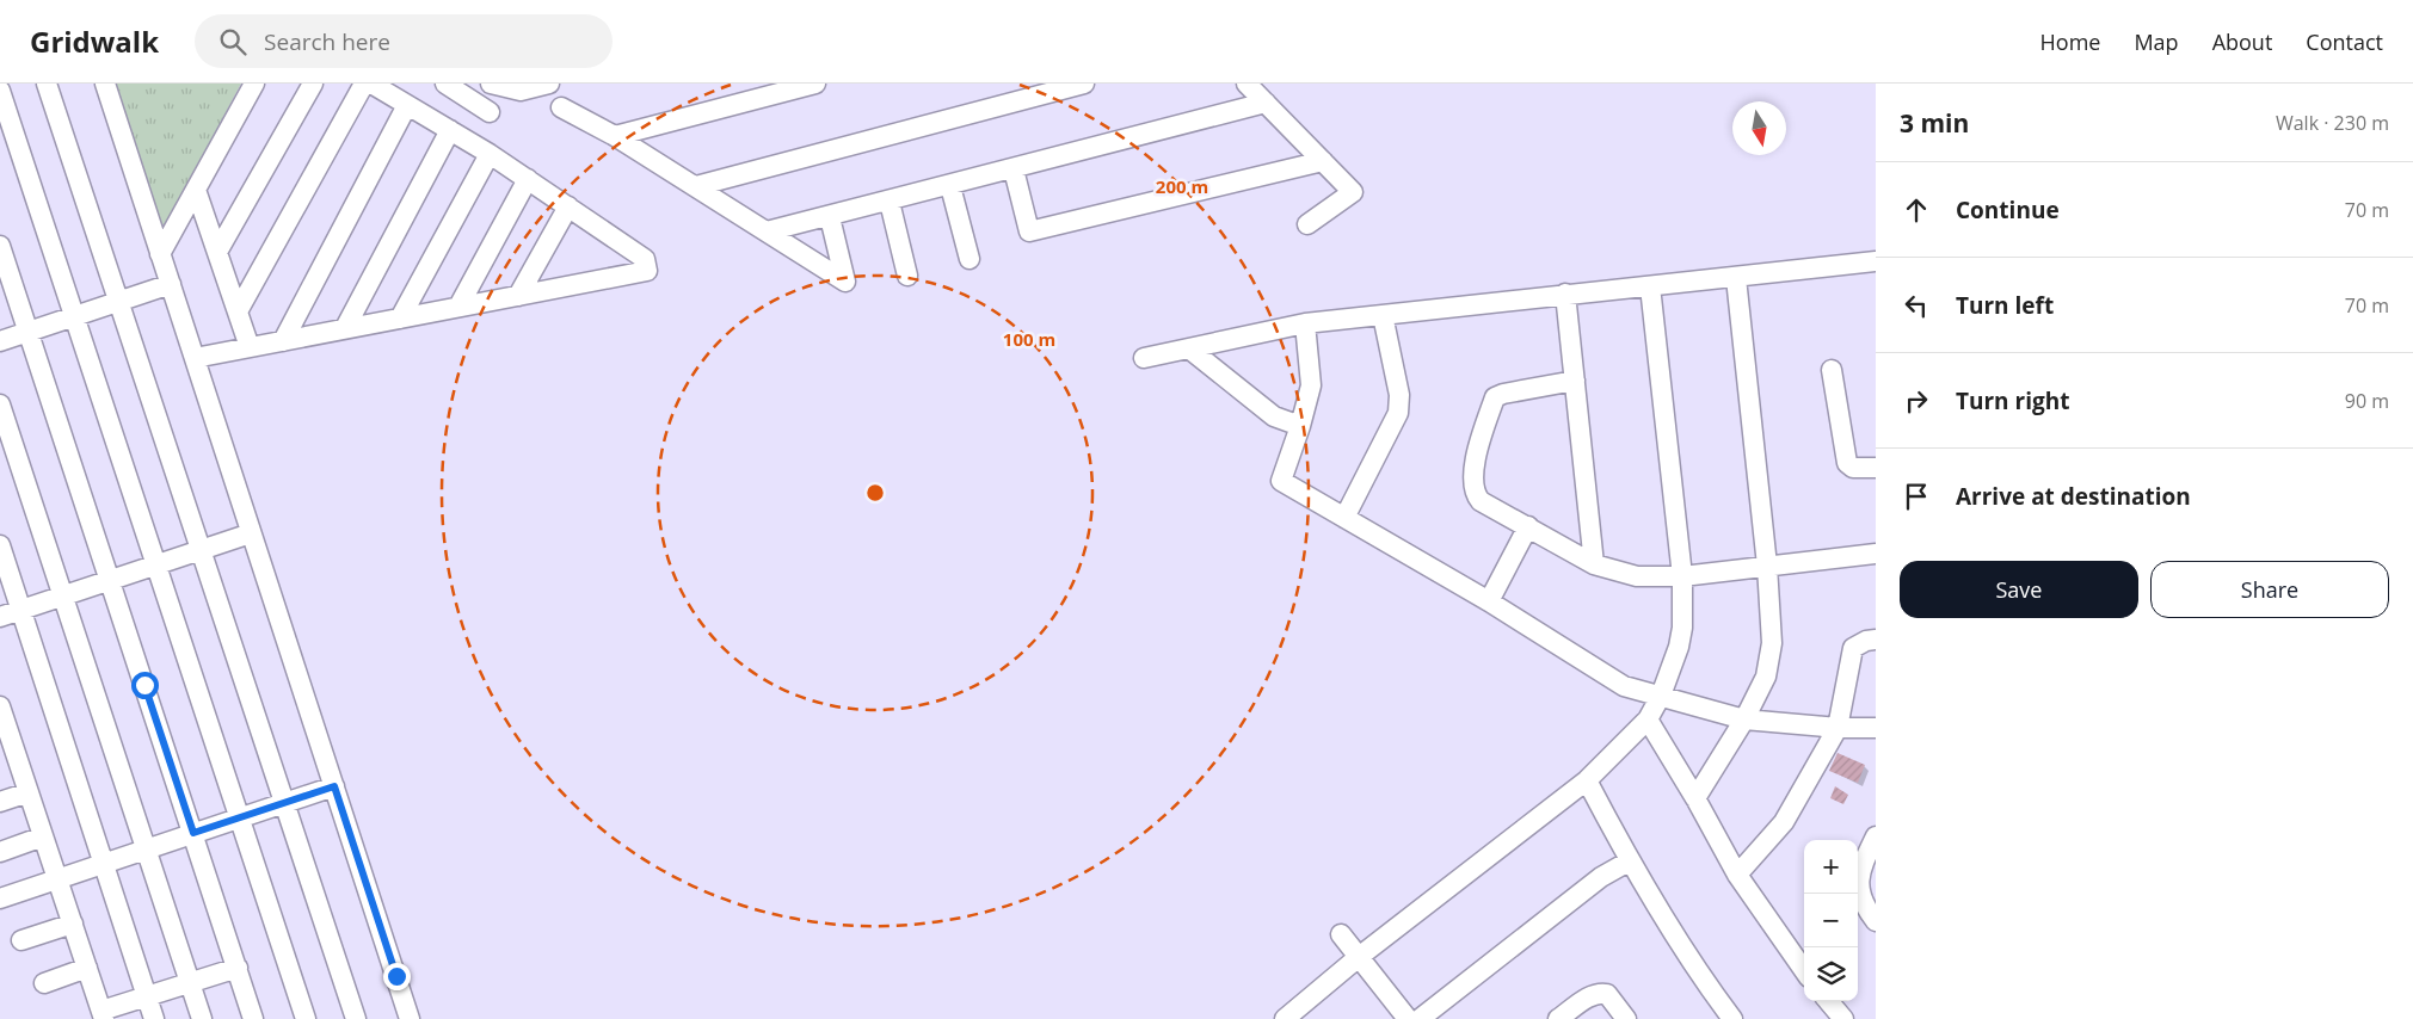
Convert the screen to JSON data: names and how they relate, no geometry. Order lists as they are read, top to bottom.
{
  "north": "bottom",
  "page": {
    "header": "Gridwalk",
    "search": "Search here",
    "nav": [
      "Home",
      "Map",
      "About",
      "Contact"
    ],
    "heading": ["3 min", "Walk · 230 m"],
    "list": [
      ["Continue", "70 m"],
      ["Turn left", "70 m"],
      ["Turn right", "90 m"],
      "Arrive at destination"
    ],
    "buttons": ["Save", "Share"],
    "map_buttons": ["+", "−"]
  },
  "rings": ["200 m", "100 m"]
}
